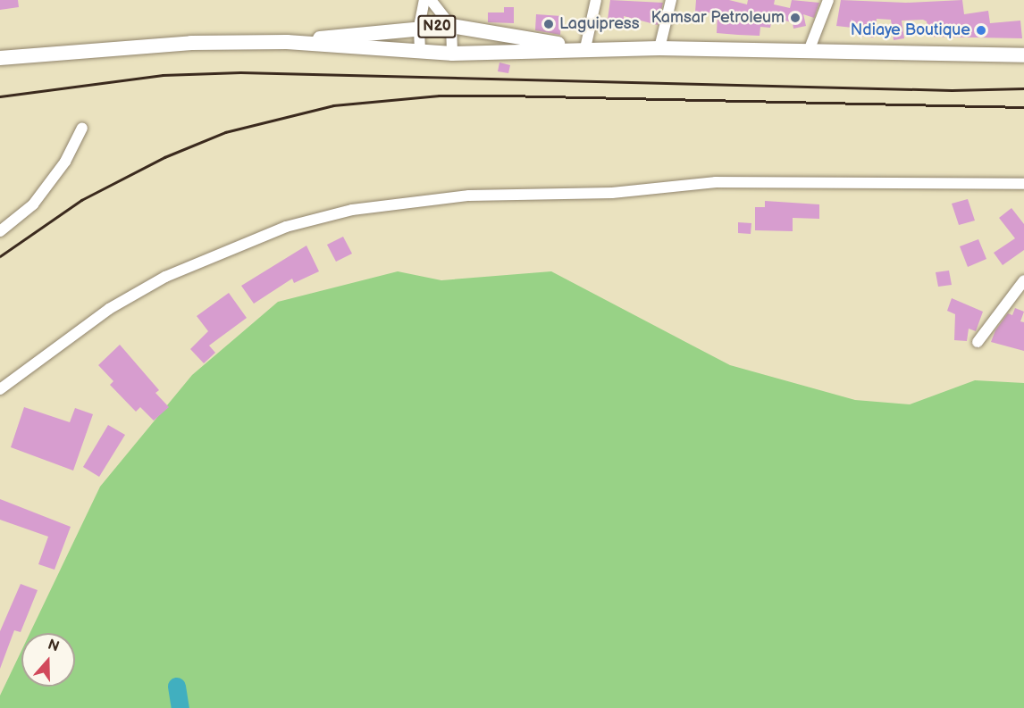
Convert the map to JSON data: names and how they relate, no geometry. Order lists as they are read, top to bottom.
{
  "streets": {
    "main road": ["N20"]
  },
  "places": ["Kamsar Petroleum", "Laguipress", "Ndiaye Boutique"],
  "north": "top"
}
